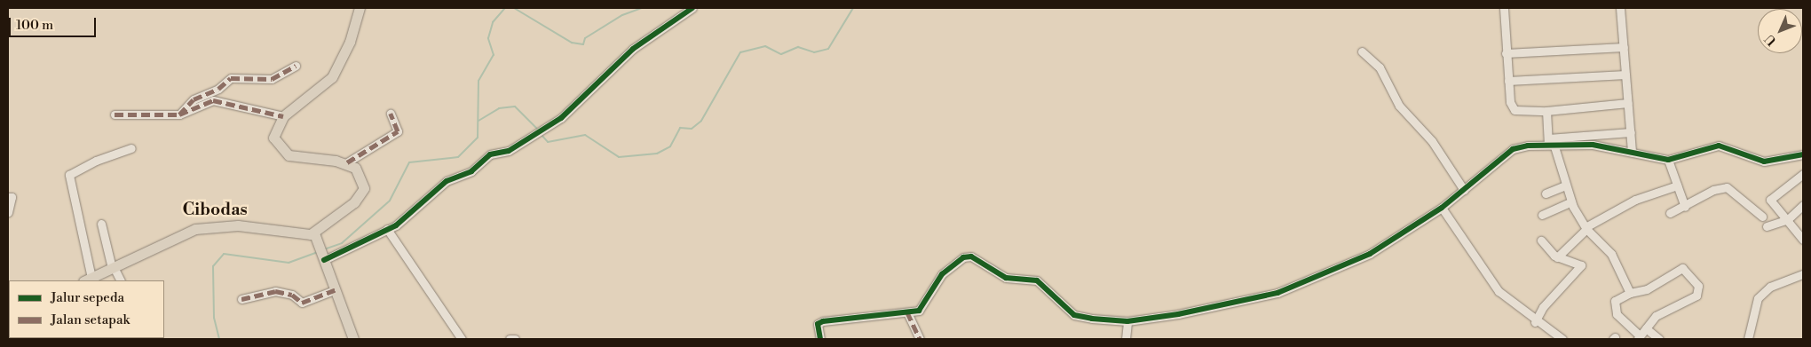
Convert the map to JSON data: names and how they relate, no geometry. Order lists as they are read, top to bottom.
{
  "districts": ["Cibodas"],
  "legend": ["Jalur sepeda", "Jalan setapak"],
  "scale_bar": "100 m",
  "north": "bottom left"
}
